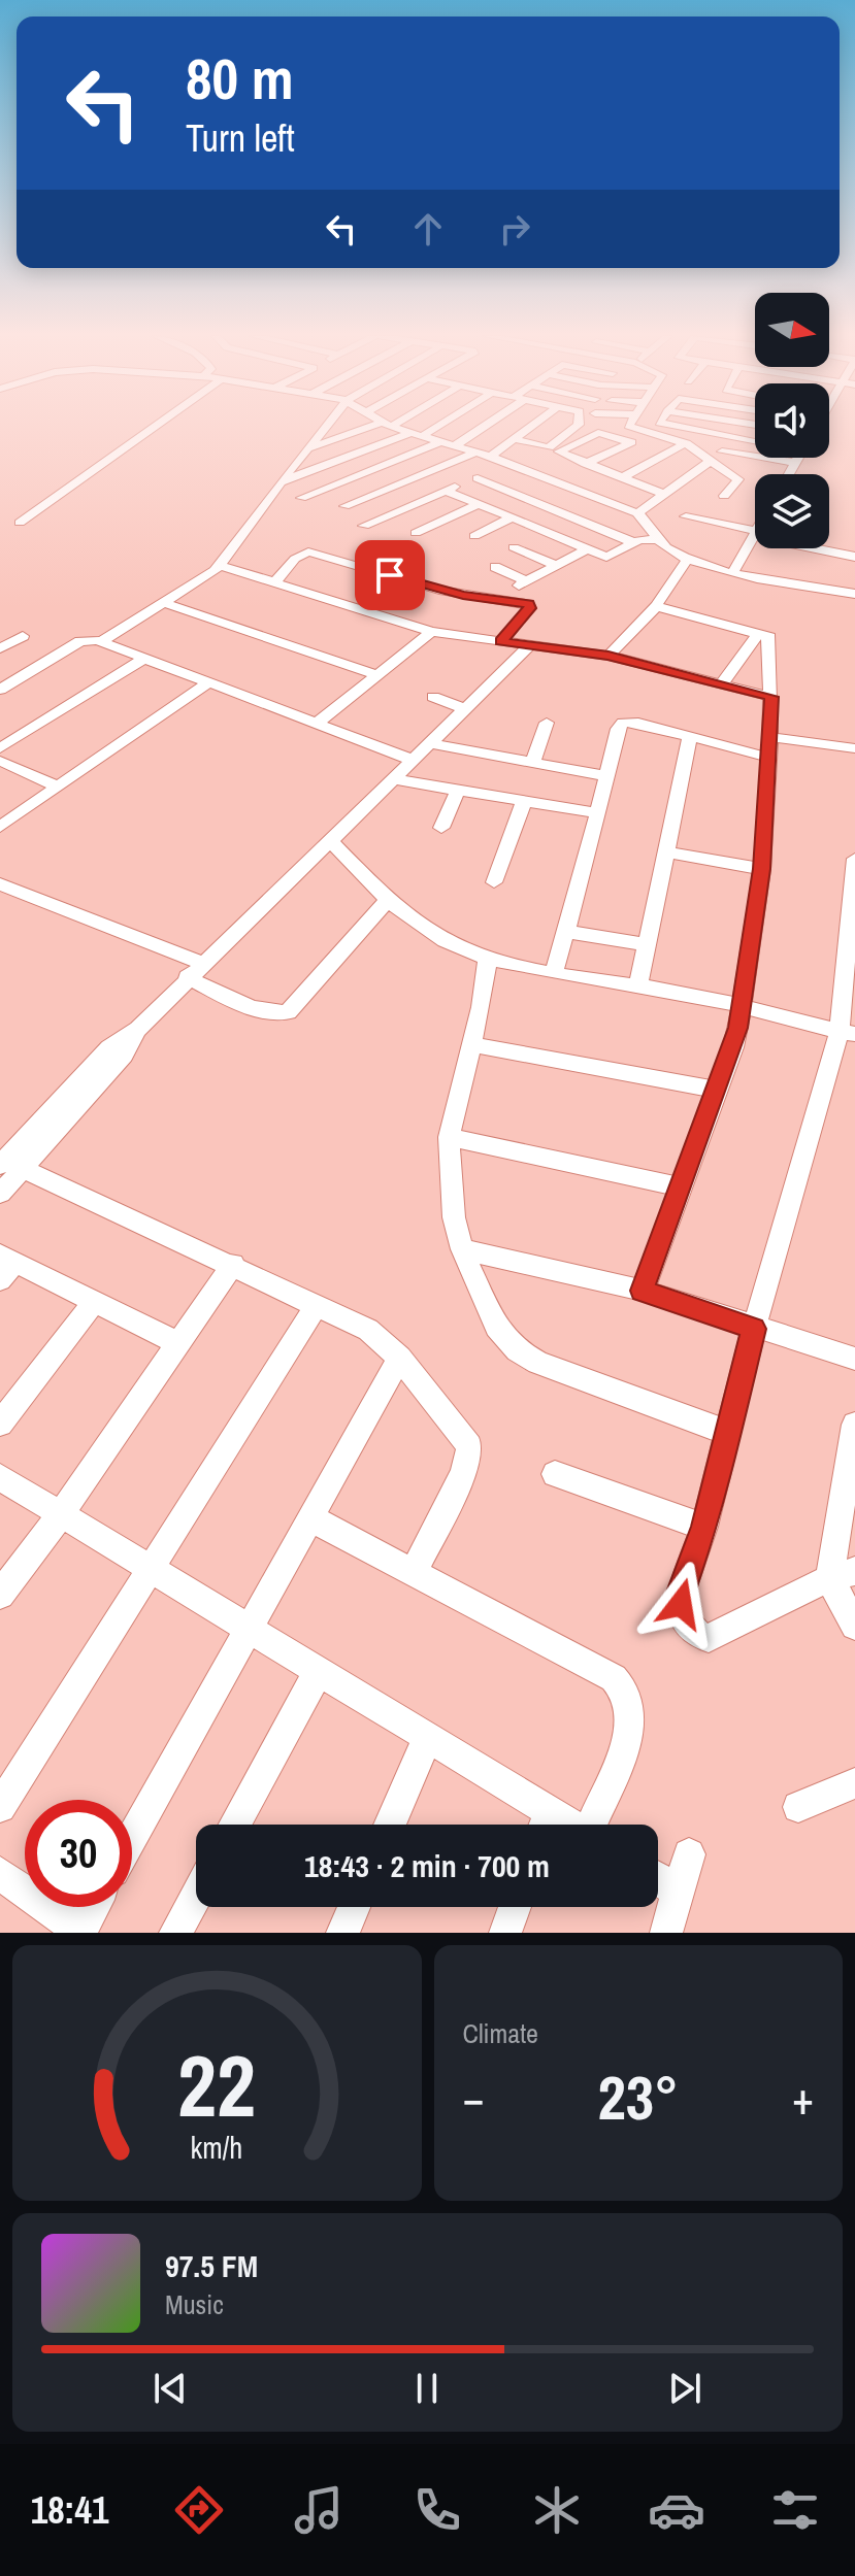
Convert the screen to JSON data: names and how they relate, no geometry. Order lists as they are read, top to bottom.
{
  "north": "right",
  "page": {
    "turn": ["80 m", "Turn left"],
    "limit": "30",
    "trip": "18:43 · 2 min · 700 m",
    "tile": "Climate",
    "heat": ["−", "23°", "+"],
    "song": ["97.5 FM", "Music"],
    "tabs": "18:41",
    "gauge": ["22", "km/h"]
  }
}
